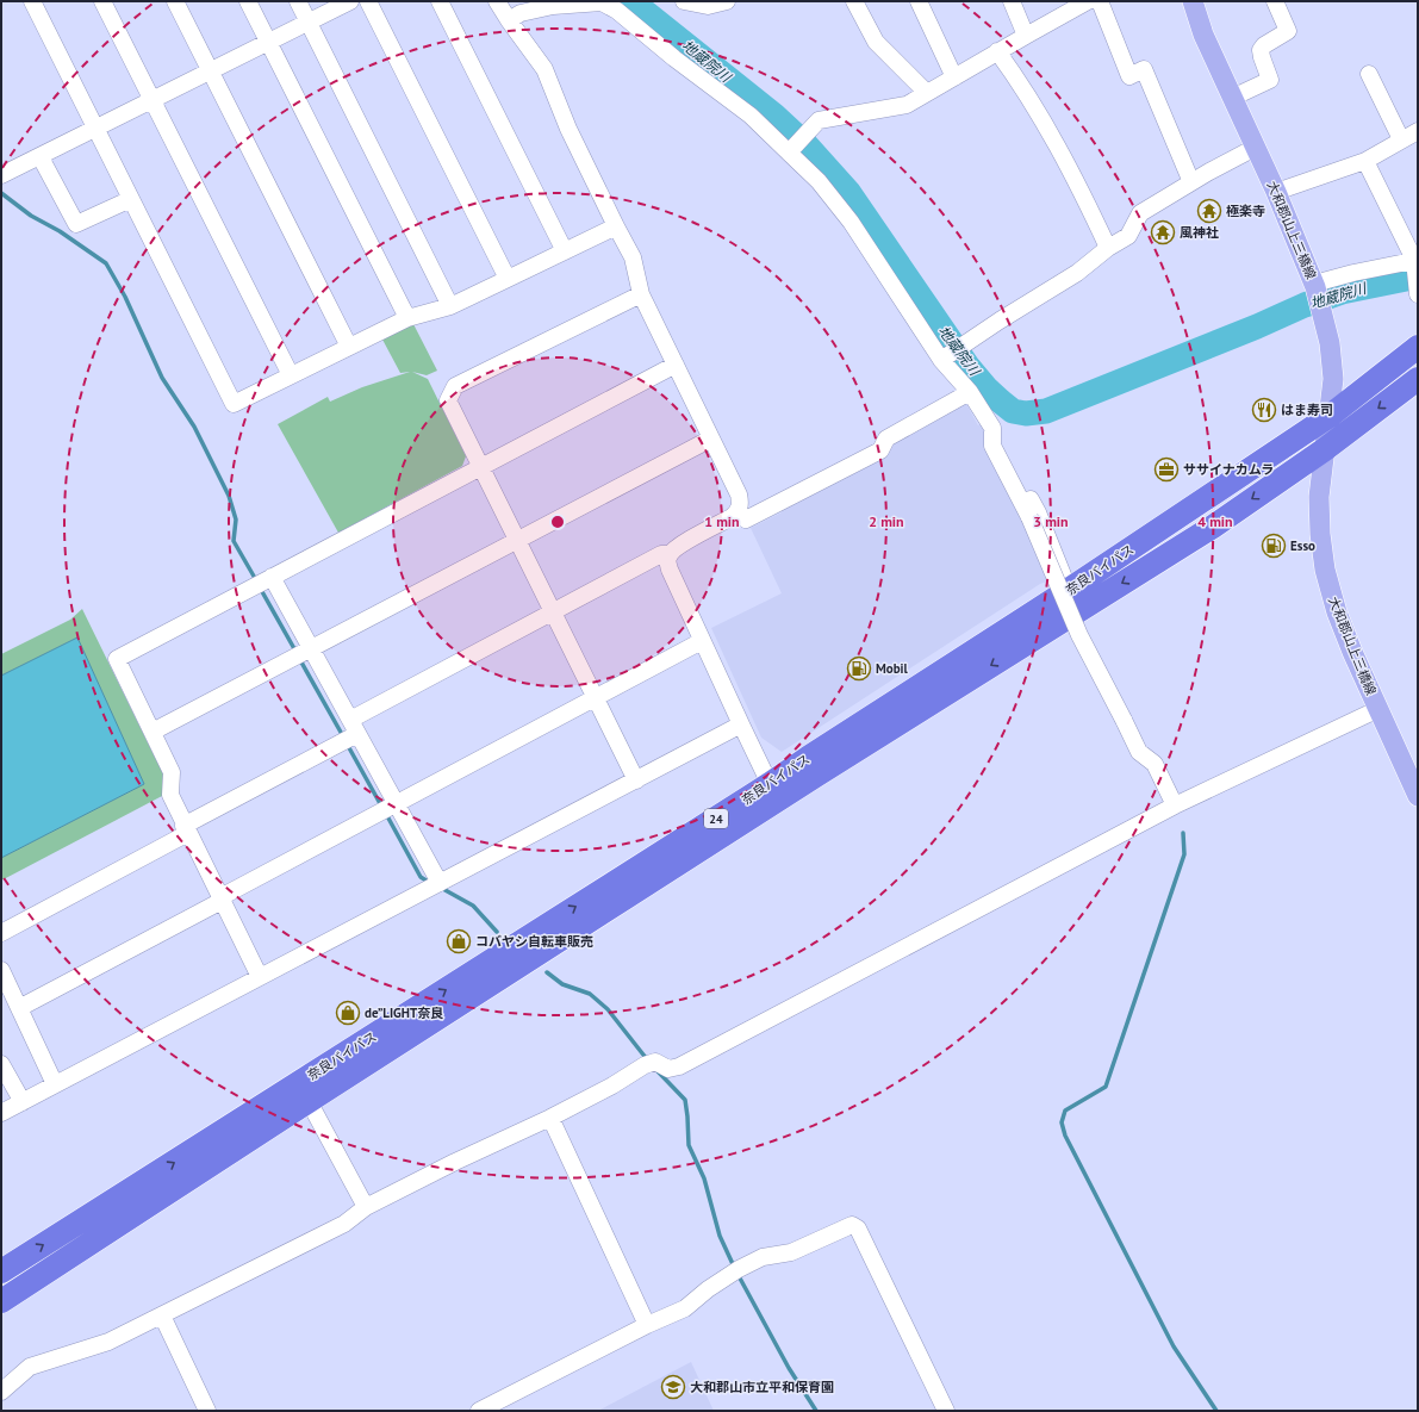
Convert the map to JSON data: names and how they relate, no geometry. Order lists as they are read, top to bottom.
{
  "streets": {
    "highway": ["奈良バイパス", "24"],
    "main road": ["大和郡山上三橋線"]
  },
  "crossings": [
    ["大和郡山上三橋線", "奈良バイパス"]
  ],
  "water": ["地蔵院川"],
  "places": {
    "temple": ["極楽寺", "風神社"],
    "restaurant": ["はま寿司"],
    "office": ["ササイナカムラ"],
    "fuel station": ["Esso", "Mobil"],
    "shop": ["コバヤシ自転車販売", "de”LIGHT奈良"],
    "school or university": ["大和郡山市立平和保育園"]
  },
  "rings": [
    "1 min",
    "2 min",
    "3 min",
    "4 min"
  ]
}
